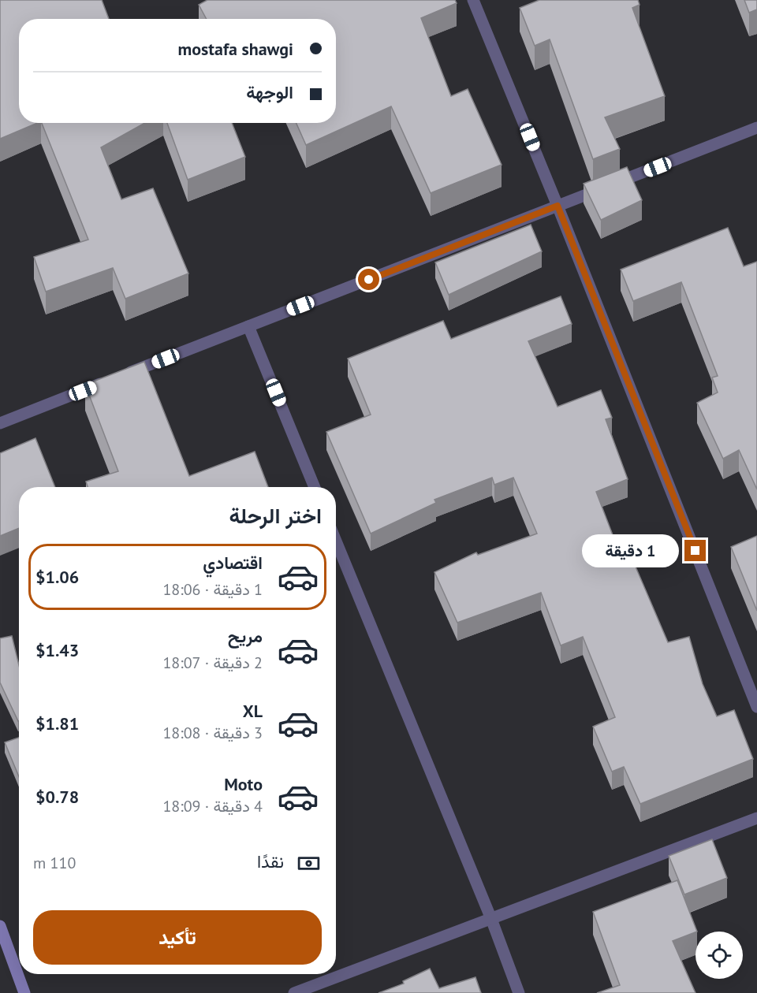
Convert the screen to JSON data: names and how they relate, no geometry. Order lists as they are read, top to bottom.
{
  "page": {
    "banner": ["mostafa shawgi", "الوجهة"],
    "heading": "اختر الرحلة",
    "bubble": "1 دقيقة",
    "list": [
      {
        "name": "اقتصادي",
        "note": "1 دقيقة · 18:06",
        "value": "$1.06"
      },
      {
        "name": "مريح",
        "note": "2 دقيقة · 18:07",
        "value": "$1.43"
      },
      {
        "name": "XL",
        "note": "3 دقيقة · 18:08",
        "value": "$1.81"
      },
      {
        "name": "Moto",
        "note": "4 دقيقة · 18:09",
        "value": "$0.78"
      }
    ],
    "pay": ["نقدًا", "110 m"],
    "buttons": "تأكيد"
  }
}
